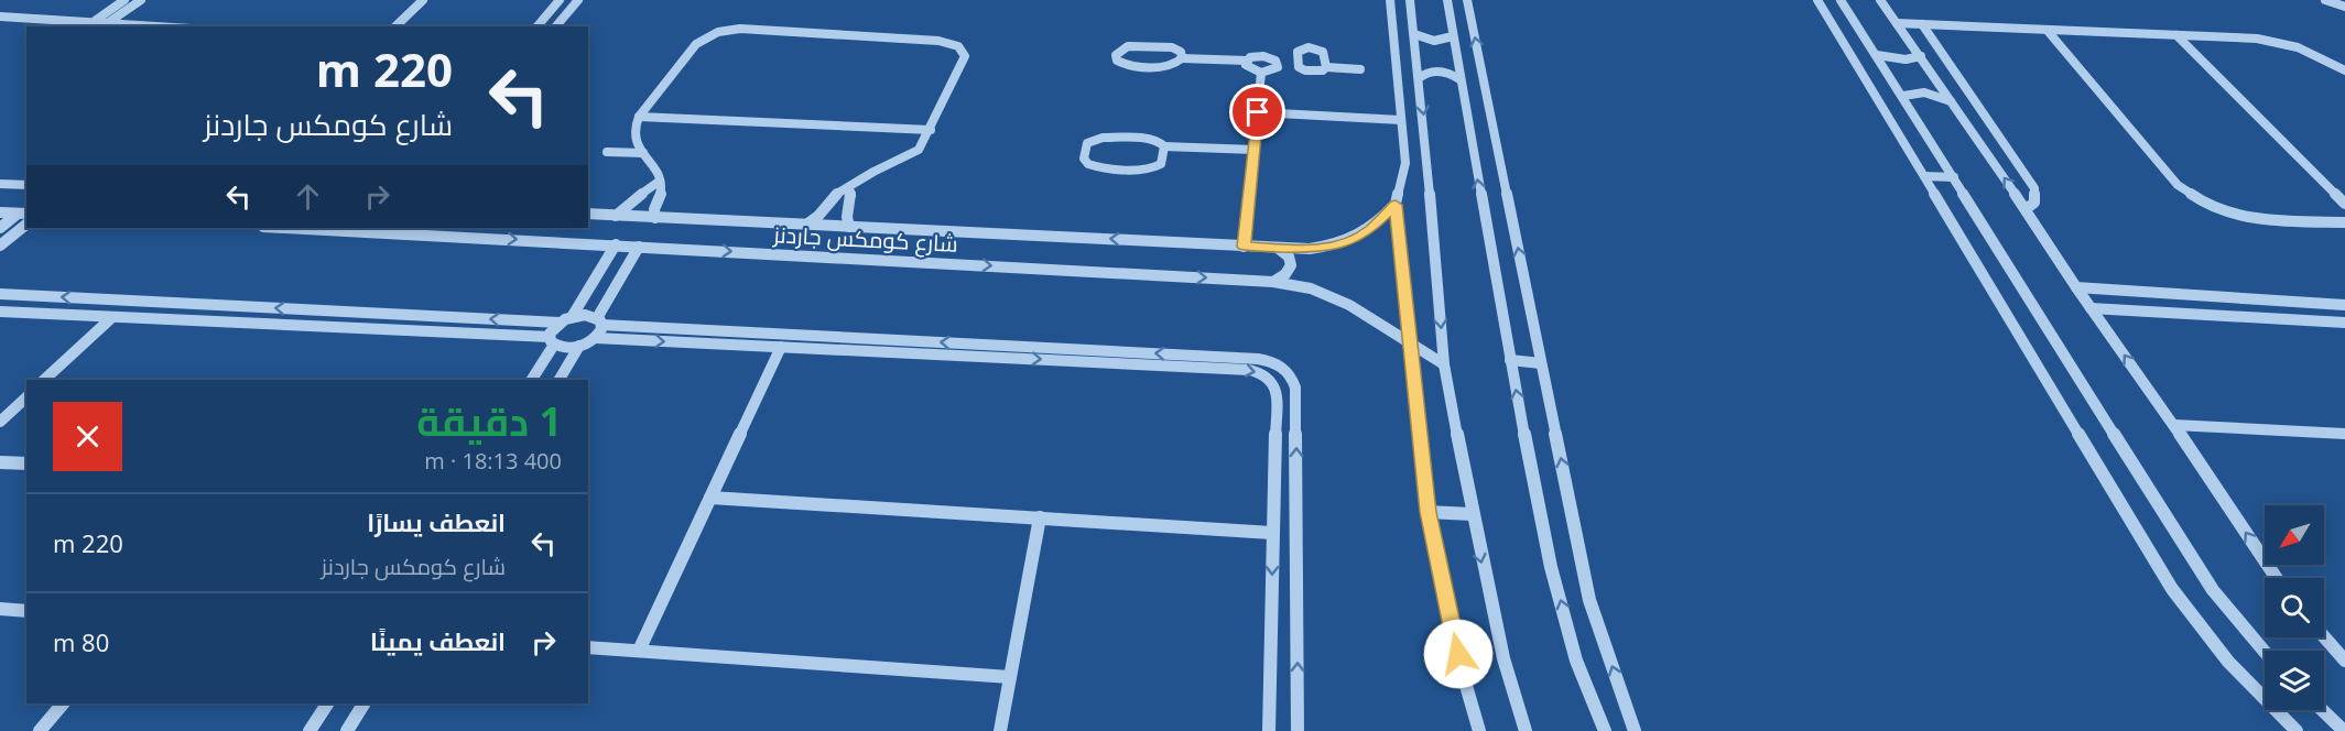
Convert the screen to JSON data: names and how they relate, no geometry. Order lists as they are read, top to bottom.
{
  "streets": {
    "street": ["شارع كومكس جاردنز"]
  },
  "north": "bottom left",
  "page": {
    "turn": ["220 m", "شارع كومكس جاردنز"],
    "heading": ["1 دقيقة", "400 m · 18:13"],
    "list": [
      {
        "name": "انعطف يسارًا",
        "note": "شارع كومكس جاردنز",
        "value": "220 m"
      },
      {
        "name": "انعطف يمينًا",
        "value": "80 m"
      }
    ]
  }
}
